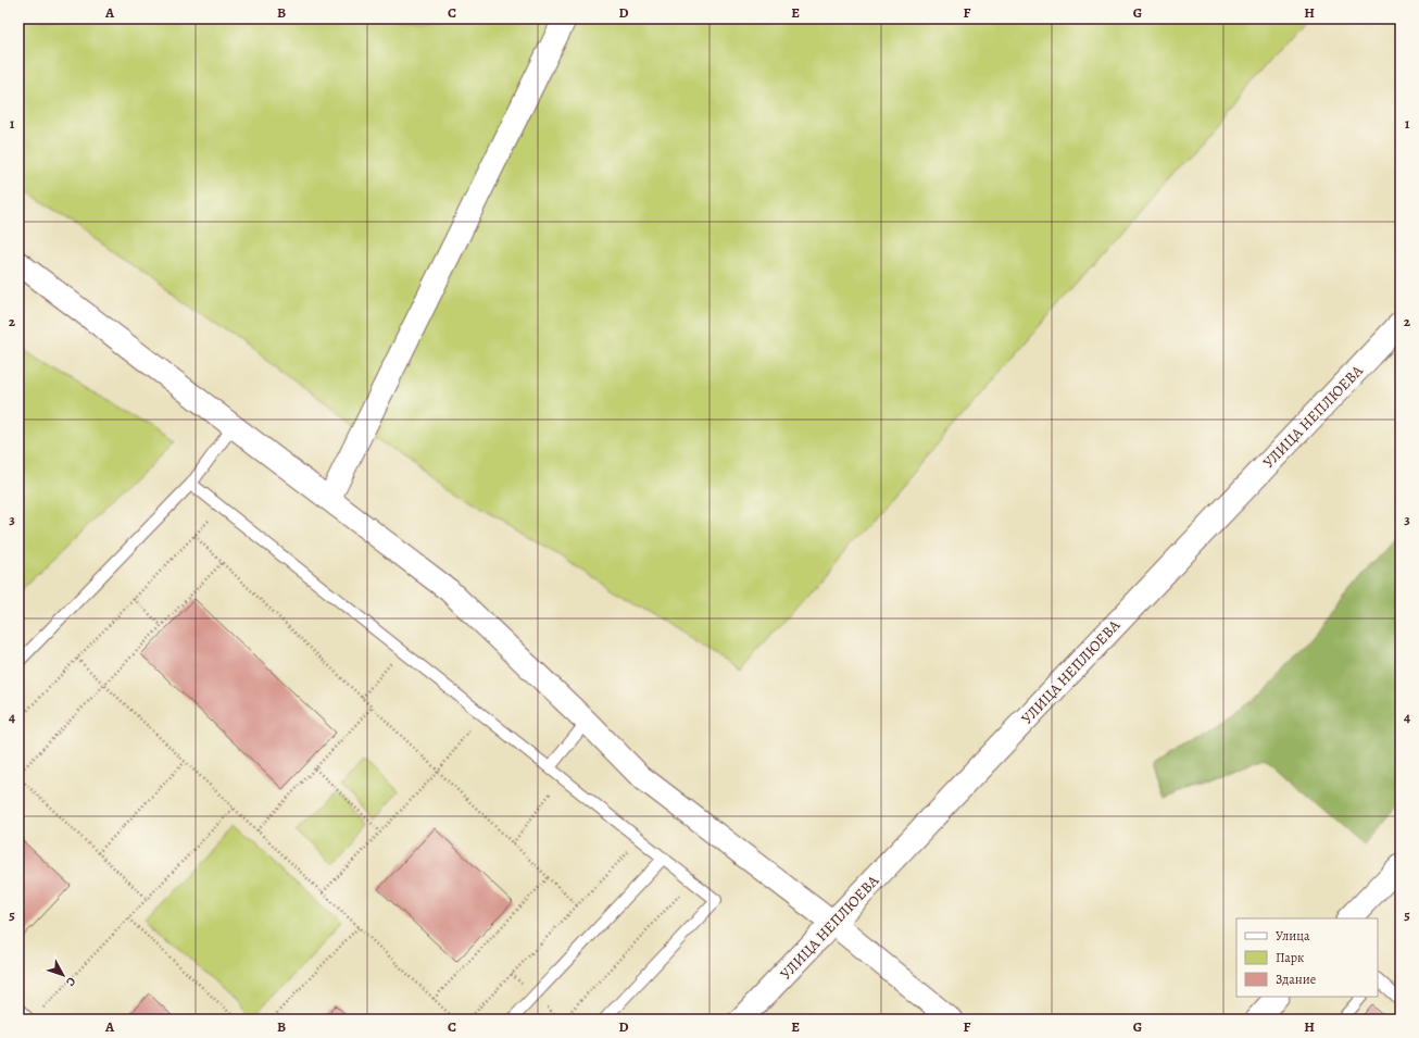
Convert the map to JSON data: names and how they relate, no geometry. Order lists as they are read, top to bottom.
{
  "streets": {
    "main road": ["УЛИЦА НЕПЛЮЕВА"]
  },
  "legend": ["Улица", "Парк", "Здание"],
  "north": "bottom right",
  "grid": {
    "columns": [
      "A",
      "B",
      "C",
      "D",
      "E",
      "F",
      "G",
      "H"
    ],
    "rows": [
      "1",
      "2",
      "3",
      "4",
      "5"
    ]
  }
}
